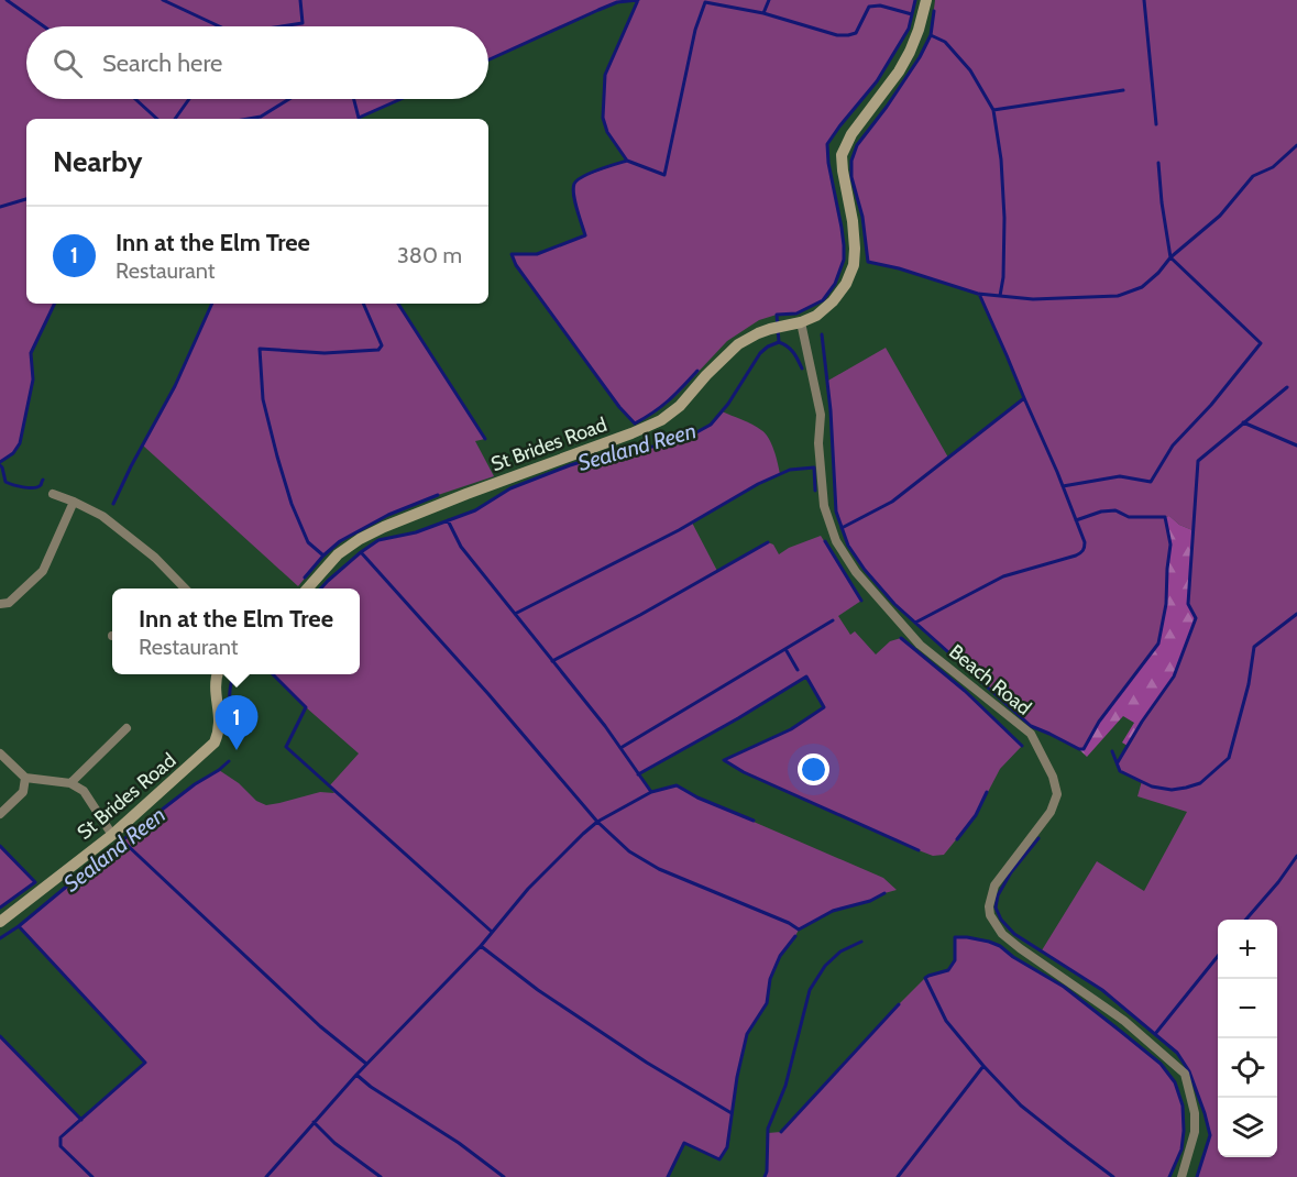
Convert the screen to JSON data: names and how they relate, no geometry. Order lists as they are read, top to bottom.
{
  "streets": {
    "main road": ["St Brides Road"],
    "street": ["Beach Road"]
  },
  "crossings": [
    ["St Brides Road", "Beach Road"]
  ],
  "water": ["Sealand Reen"],
  "page": {
    "search": "Search here",
    "heading": "Nearby",
    "list": [
      {
        "mark": "1",
        "name": "Inn at the Elm Tree",
        "note": "Restaurant",
        "value": "380 m"
      }
    ],
    "popup": ["Inn at the Elm Tree", "Restaurant"],
    "pins": "1",
    "map_buttons": ["+", "−"]
  }
}
